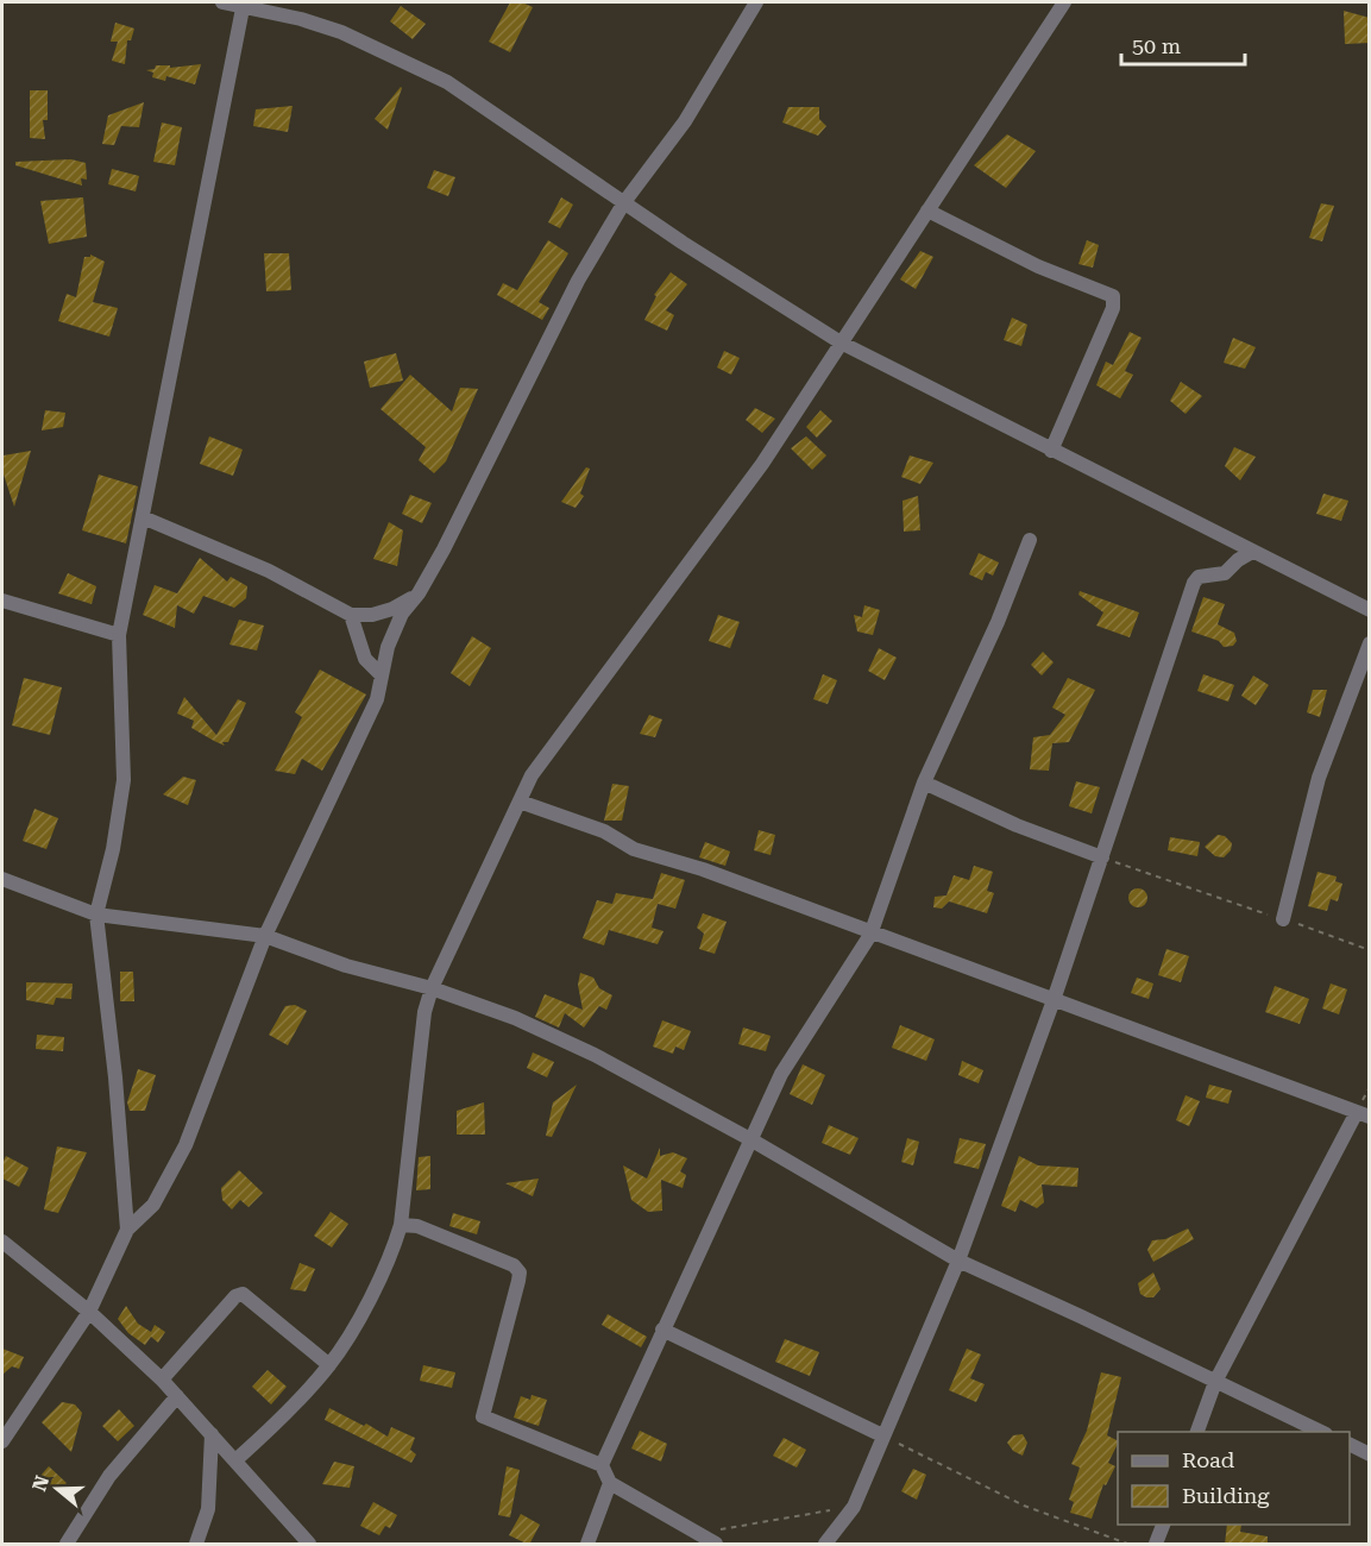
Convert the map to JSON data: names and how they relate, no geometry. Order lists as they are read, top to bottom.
{
  "legend": ["Road", "Building"],
  "scale_bar": "50 m",
  "north": "left"
}
